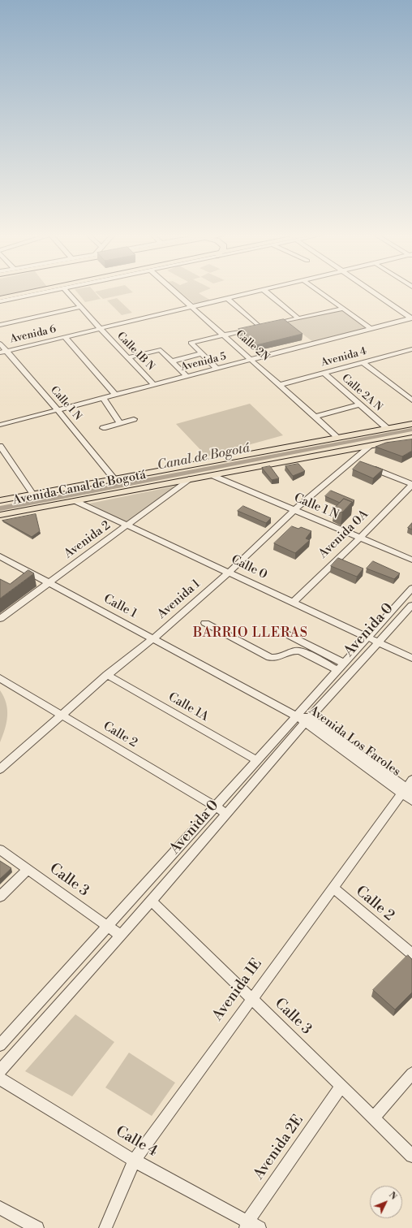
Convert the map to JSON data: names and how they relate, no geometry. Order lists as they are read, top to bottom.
{
  "streets": {
    "main road": ["Avenida Canal de Bogotá"],
    "street": [
      "Avenida 6",
      "Calle 2N",
      "Calle 1B N",
      "Avenida 4",
      "Avenida 5",
      "Calle 2A N",
      "Calle 1 N",
      "Avenida 0A",
      "Avenida 2",
      "Calle 0",
      "Avenida 1",
      "Calle 1",
      "Avenida 0",
      "Calle 1A",
      "Calle 2",
      "Avenida Los Faroles",
      "Calle 3",
      "Avenida 1E",
      "Calle 4",
      "Avenida 2E"
    ]
  },
  "crossings": [
    ["Avenida 6", "Calle 2N"],
    ["Avenida 6", "Calle 1B N"],
    ["Avenida 6", "Calle 1 N"],
    ["Calle 2N", "Avenida 4"],
    ["Calle 2N", "Avenida 5"],
    ["Calle 2N", "Avenida Canal de Bogotá"],
    ["Calle 1B N", "Avenida 5"],
    ["Avenida 4", "Calle 2A N"],
    ["Avenida 5", "Calle 1 N"],
    ["Calle 2A N", "Avenida Canal de Bogotá"],
    ["Calle 1 N", "Avenida Canal de Bogotá"],
    ["Calle 1 N", "Avenida 0A"],
    ["Calle 1 N", "Avenida 1"],
    ["Avenida Canal de Bogotá", "Avenida 2"],
    ["Avenida Canal de Bogotá", "Calle 0"],
    ["Avenida Canal de Bogotá", "Avenida 1"],
    ["Avenida 0A", "Calle 0"],
    ["Avenida 2", "Calle 0"],
    ["Avenida 2", "Calle 1"],
    ["Calle 0", "Avenida 1"],
    ["Calle 0", "Avenida 0"],
    ["Avenida 1", "Calle 1"],
    ["Avenida 1", "Calle 1A"],
    ["Avenida 1", "Calle 2"],
    ["Calle 1", "Avenida 0"],
    ["Calle 1", "Avenida Los Faroles"],
    ["Avenida 0", "Calle 1A"],
    ["Avenida 0", "Calle 2"],
    ["Avenida 0", "Avenida Los Faroles"],
    ["Avenida 0", "Calle 3"],
    ["Calle 2", "Avenida 1E"],
    ["Avenida Los Faroles", "Avenida 1E"],
    ["Calle 3", "Avenida 1E"],
    ["Calle 3", "Avenida 2E"],
    ["Avenida 1E", "Calle 4"],
    ["Calle 4", "Avenida 2E"]
  ],
  "districts": ["BARRIO LLERAS"],
  "water": ["Canal de Bogotá"],
  "north": "top right"
}
